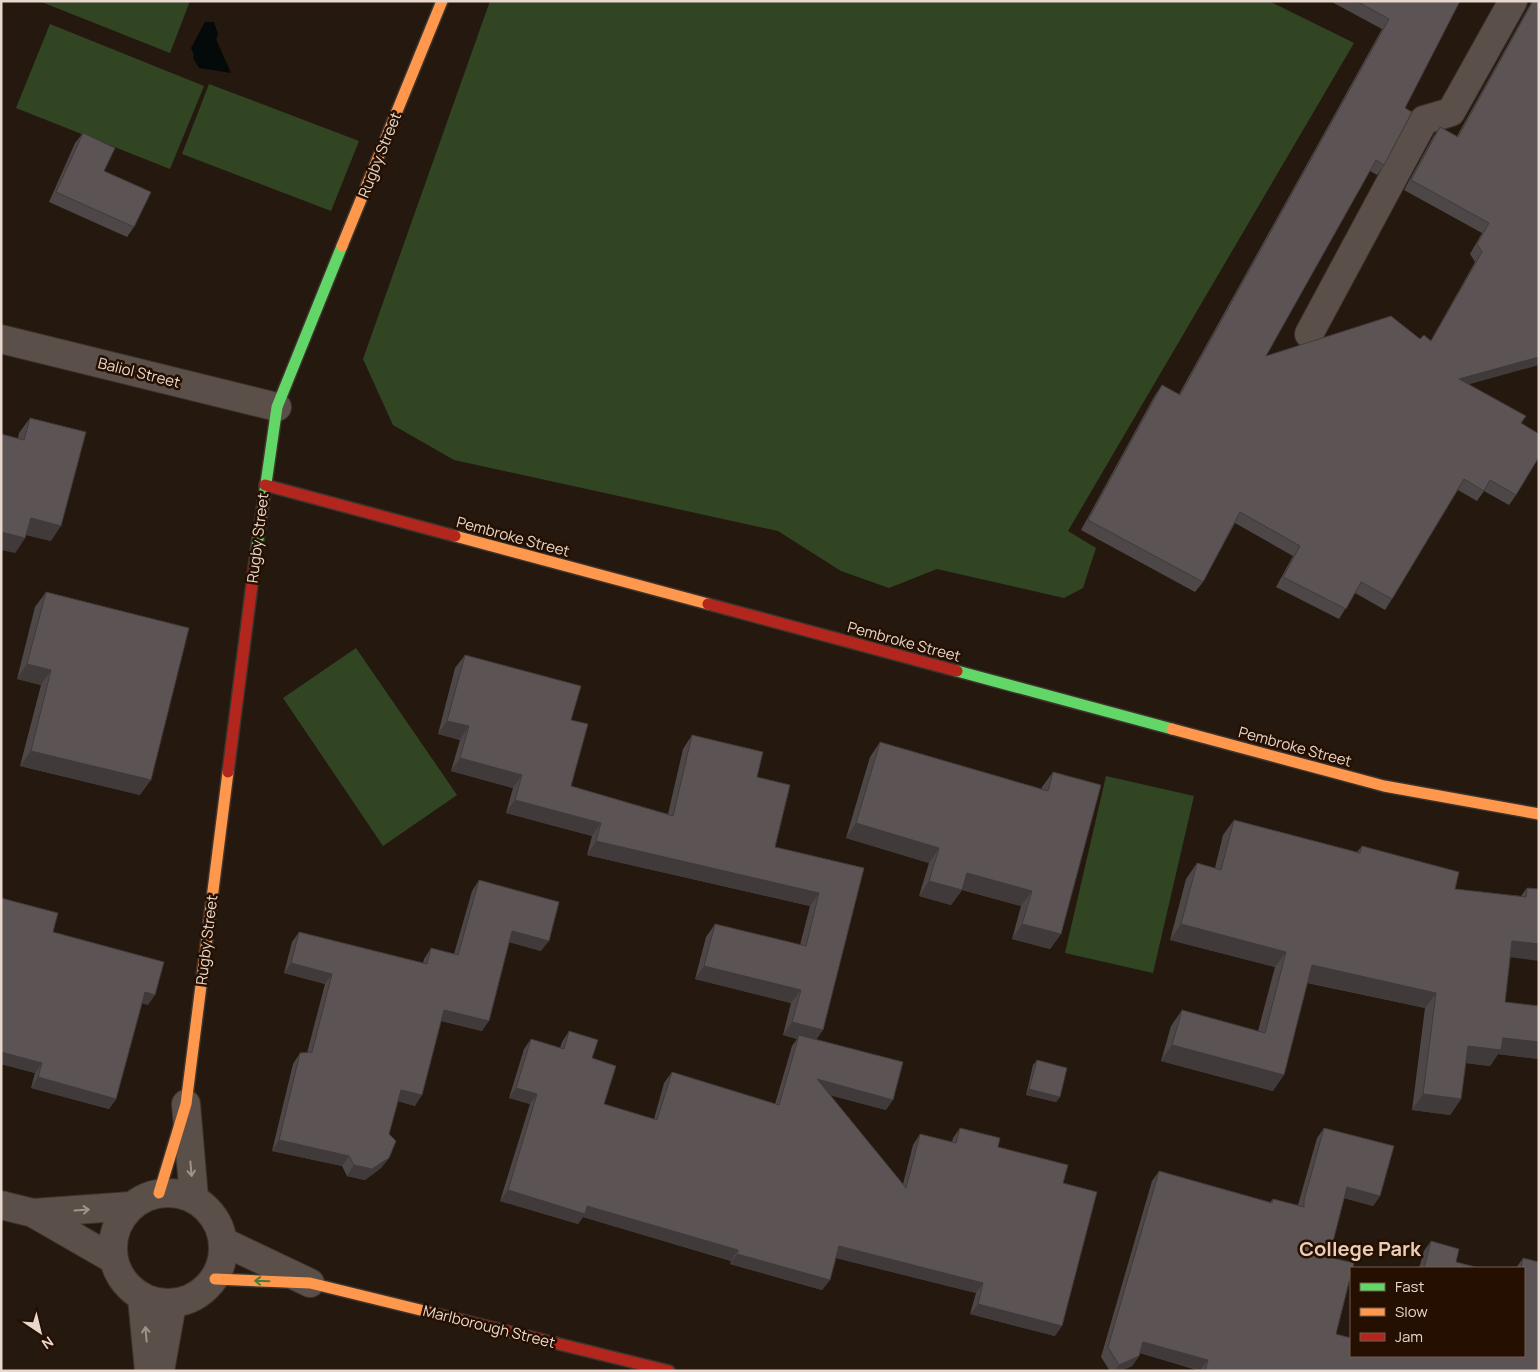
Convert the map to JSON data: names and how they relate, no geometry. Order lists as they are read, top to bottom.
{
  "streets": {
    "street": [
      "Rugby Street",
      "Baliol Street",
      "Pembroke Street",
      "Marlborough Street"
    ]
  },
  "crossings": [
    ["Rugby Street", "Baliol Street"],
    ["Rugby Street", "Pembroke Street"],
    ["Rugby Street", "Marlborough Street"]
  ],
  "districts": ["College Park"],
  "legend": ["Fast", "Slow", "Jam"],
  "north": "bottom right"
}
